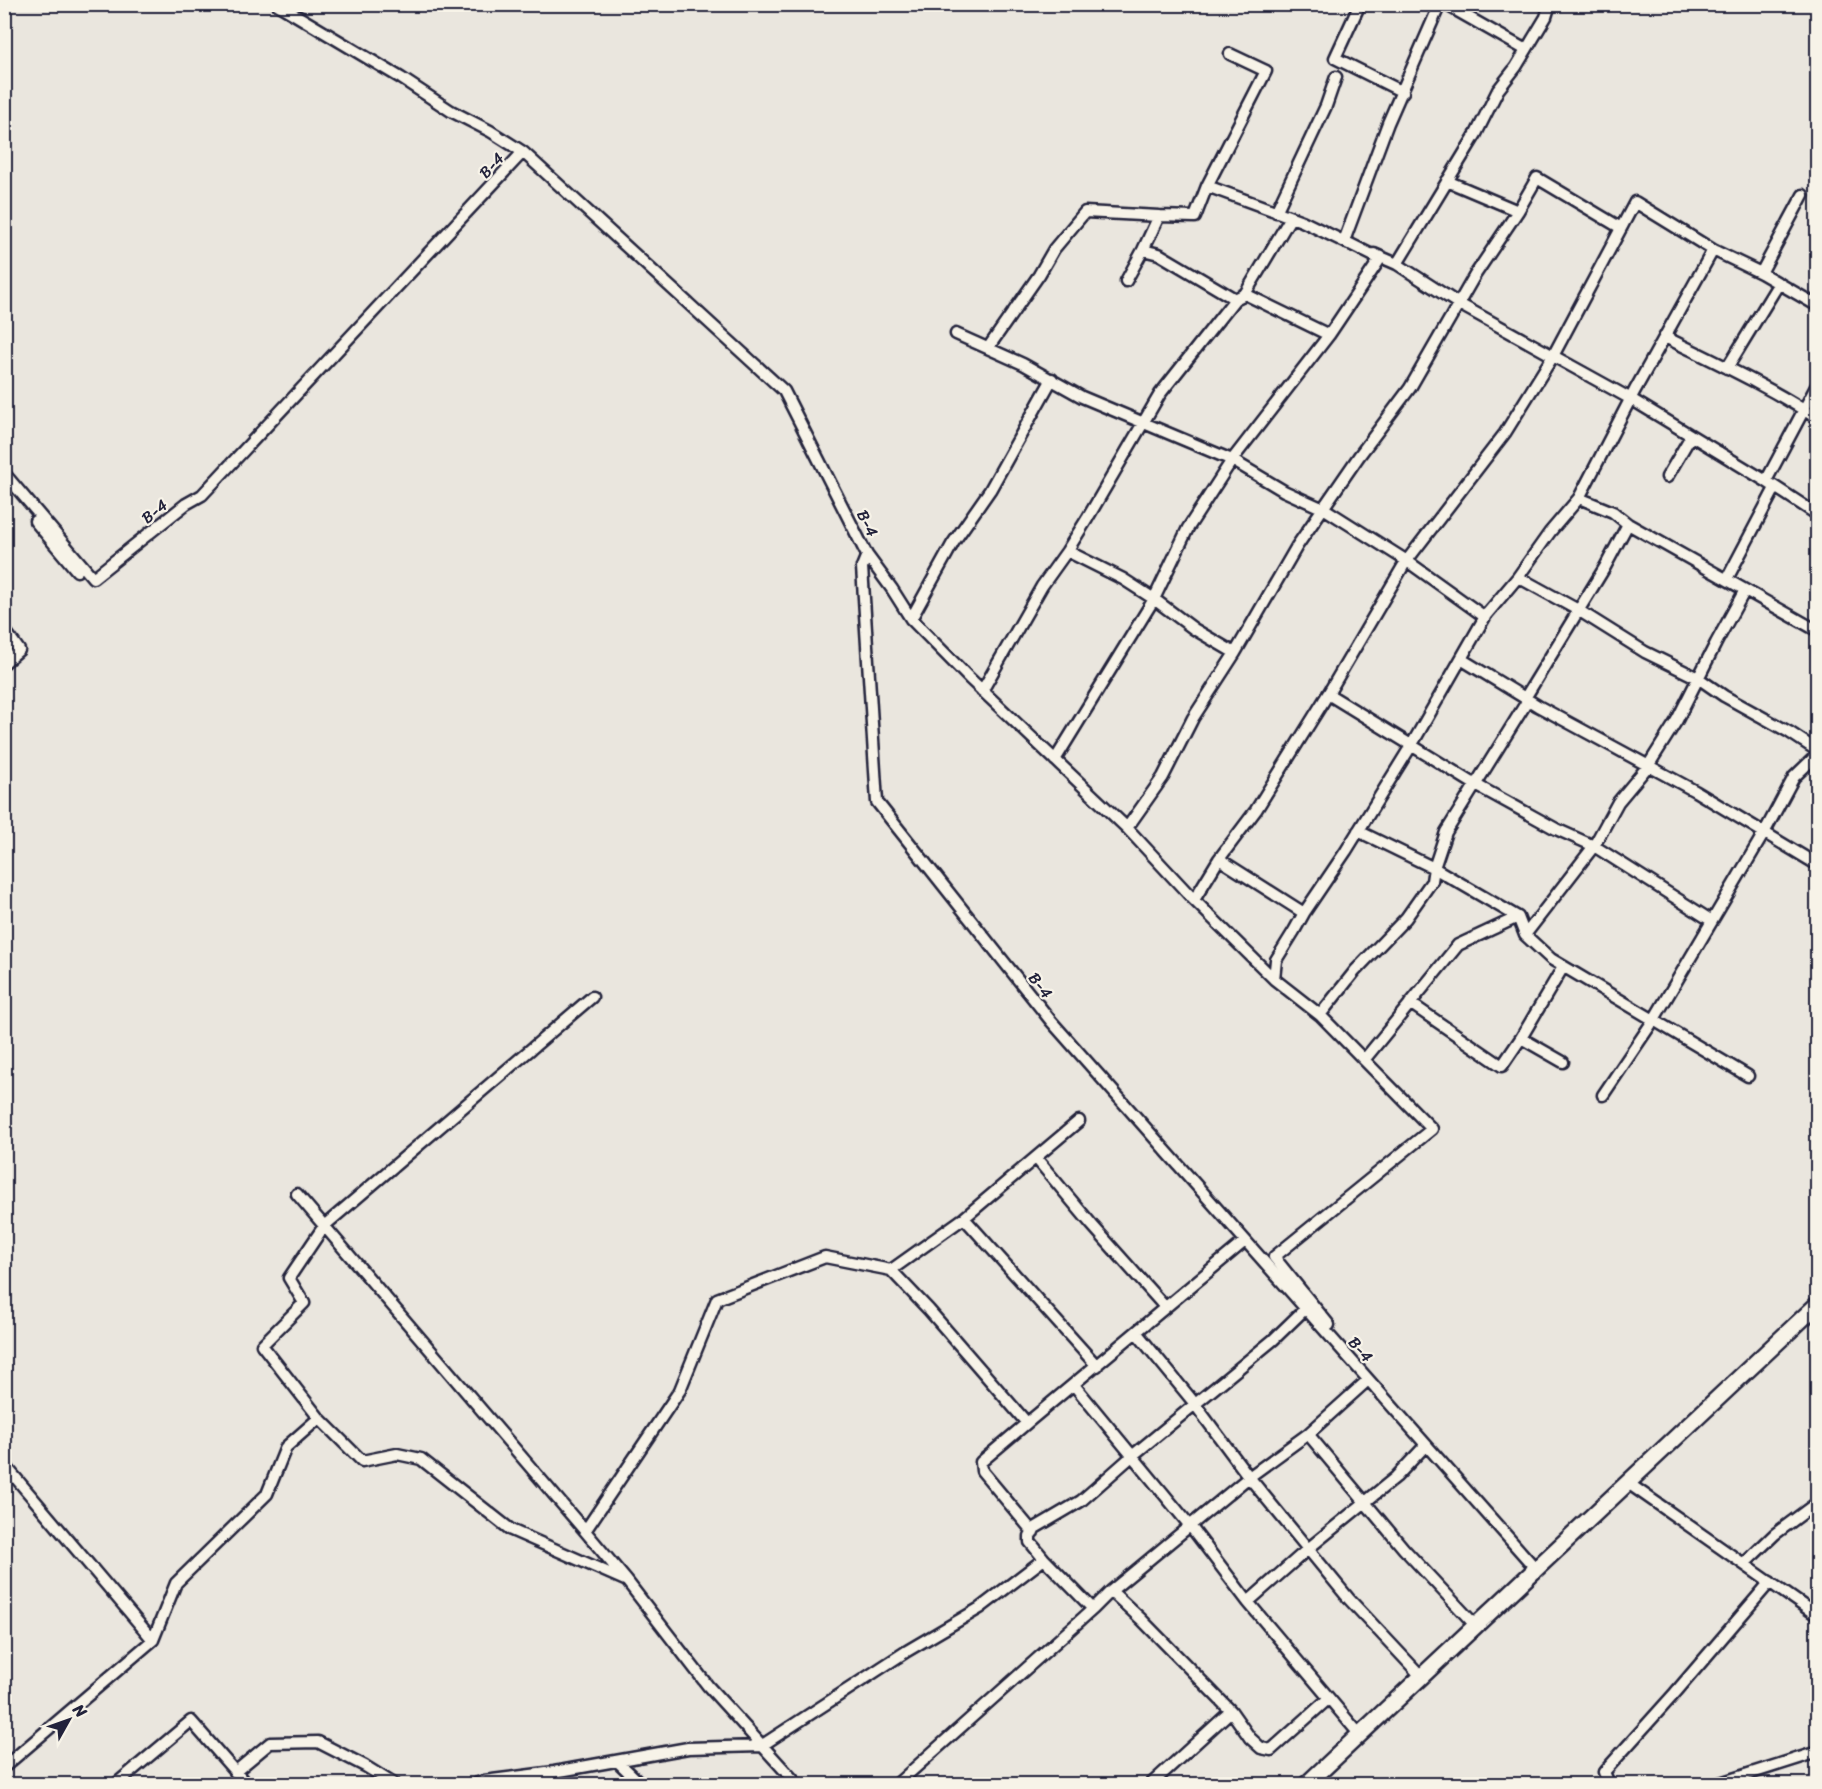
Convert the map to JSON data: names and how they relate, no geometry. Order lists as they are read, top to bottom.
{
  "streets": {
    "street": ["B-4"]
  },
  "north": "top right"
}
